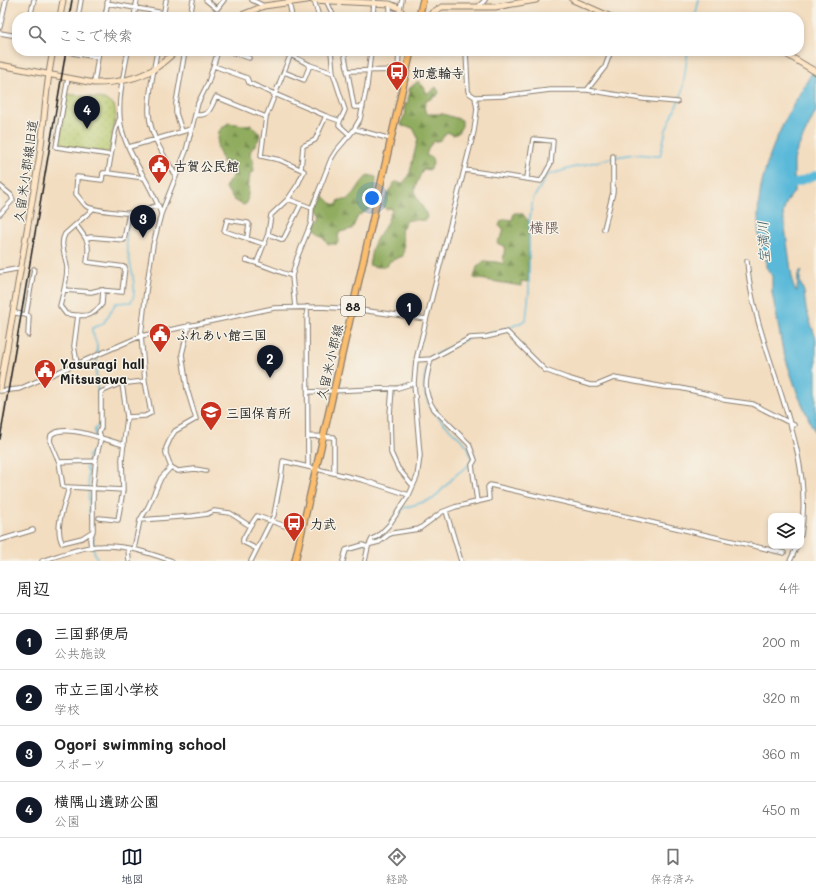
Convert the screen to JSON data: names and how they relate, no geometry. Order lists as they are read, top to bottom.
{
  "streets": {
    "main road": ["88", "久留米小郡線"],
    "street": ["久留米小郡線旧道"]
  },
  "districts": ["横隈"],
  "water": ["宝満川"],
  "places": {
    "bus stop": ["如意輪寺", "力武"],
    "public building": ["古賀公民館", "ふれあい館三国", "Yasuragi hall Mitsusawa"],
    "school or university": ["三国保育所"]
  },
  "page": {
    "search": "ここで検索",
    "pins": [
      "4",
      "3",
      "1",
      "2"
    ],
    "heading": ["周辺", "4件"],
    "list": [
      {
        "mark": "1",
        "name": "三国郵便局",
        "note": "公共施設",
        "value": "200 m"
      },
      {
        "mark": "2",
        "name": "市立三国小学校",
        "note": "学校",
        "value": "320 m"
      },
      {
        "mark": "3",
        "name": "Ogori swimming school",
        "note": "スポーツ",
        "value": "360 m"
      },
      {
        "mark": "4",
        "name": "横隅山遺跡公園",
        "note": "公園",
        "value": "450 m"
      }
    ],
    "nav": ["地図", "経路", "保存済み"]
  }
}
